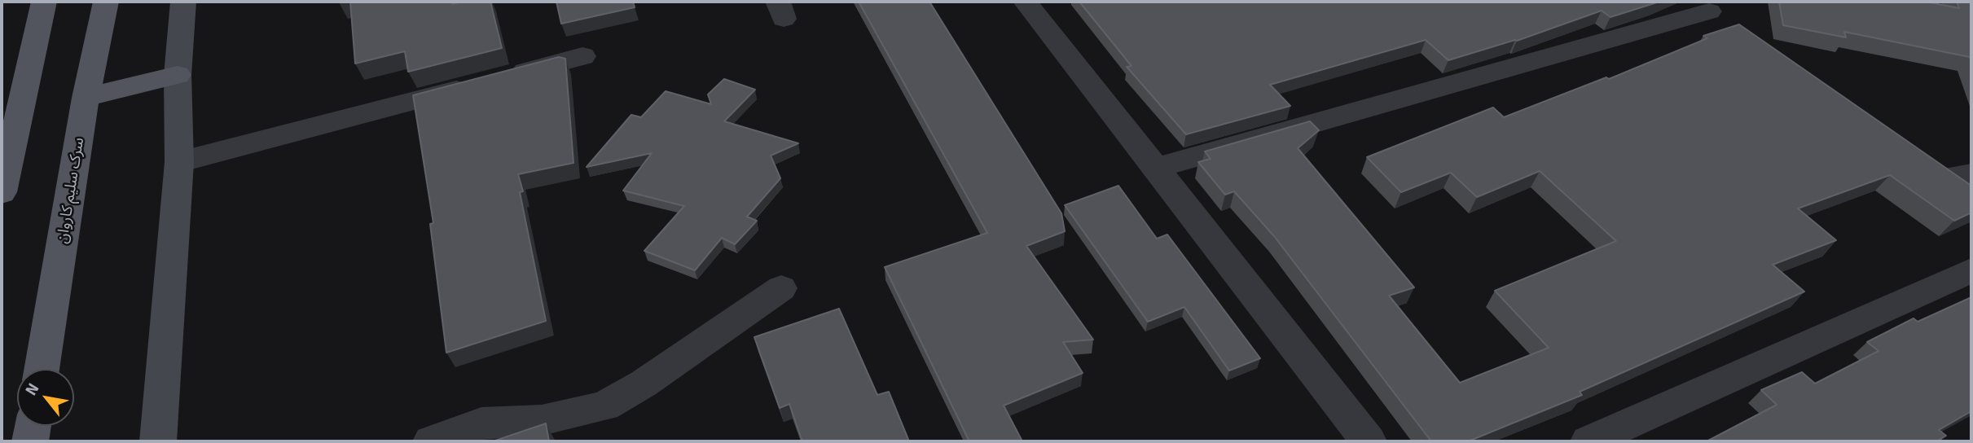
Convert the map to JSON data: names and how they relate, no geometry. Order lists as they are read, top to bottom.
{
  "streets": {
    "main road": ["سرک سلیم کاروان"]
  },
  "north": "top left"
}
